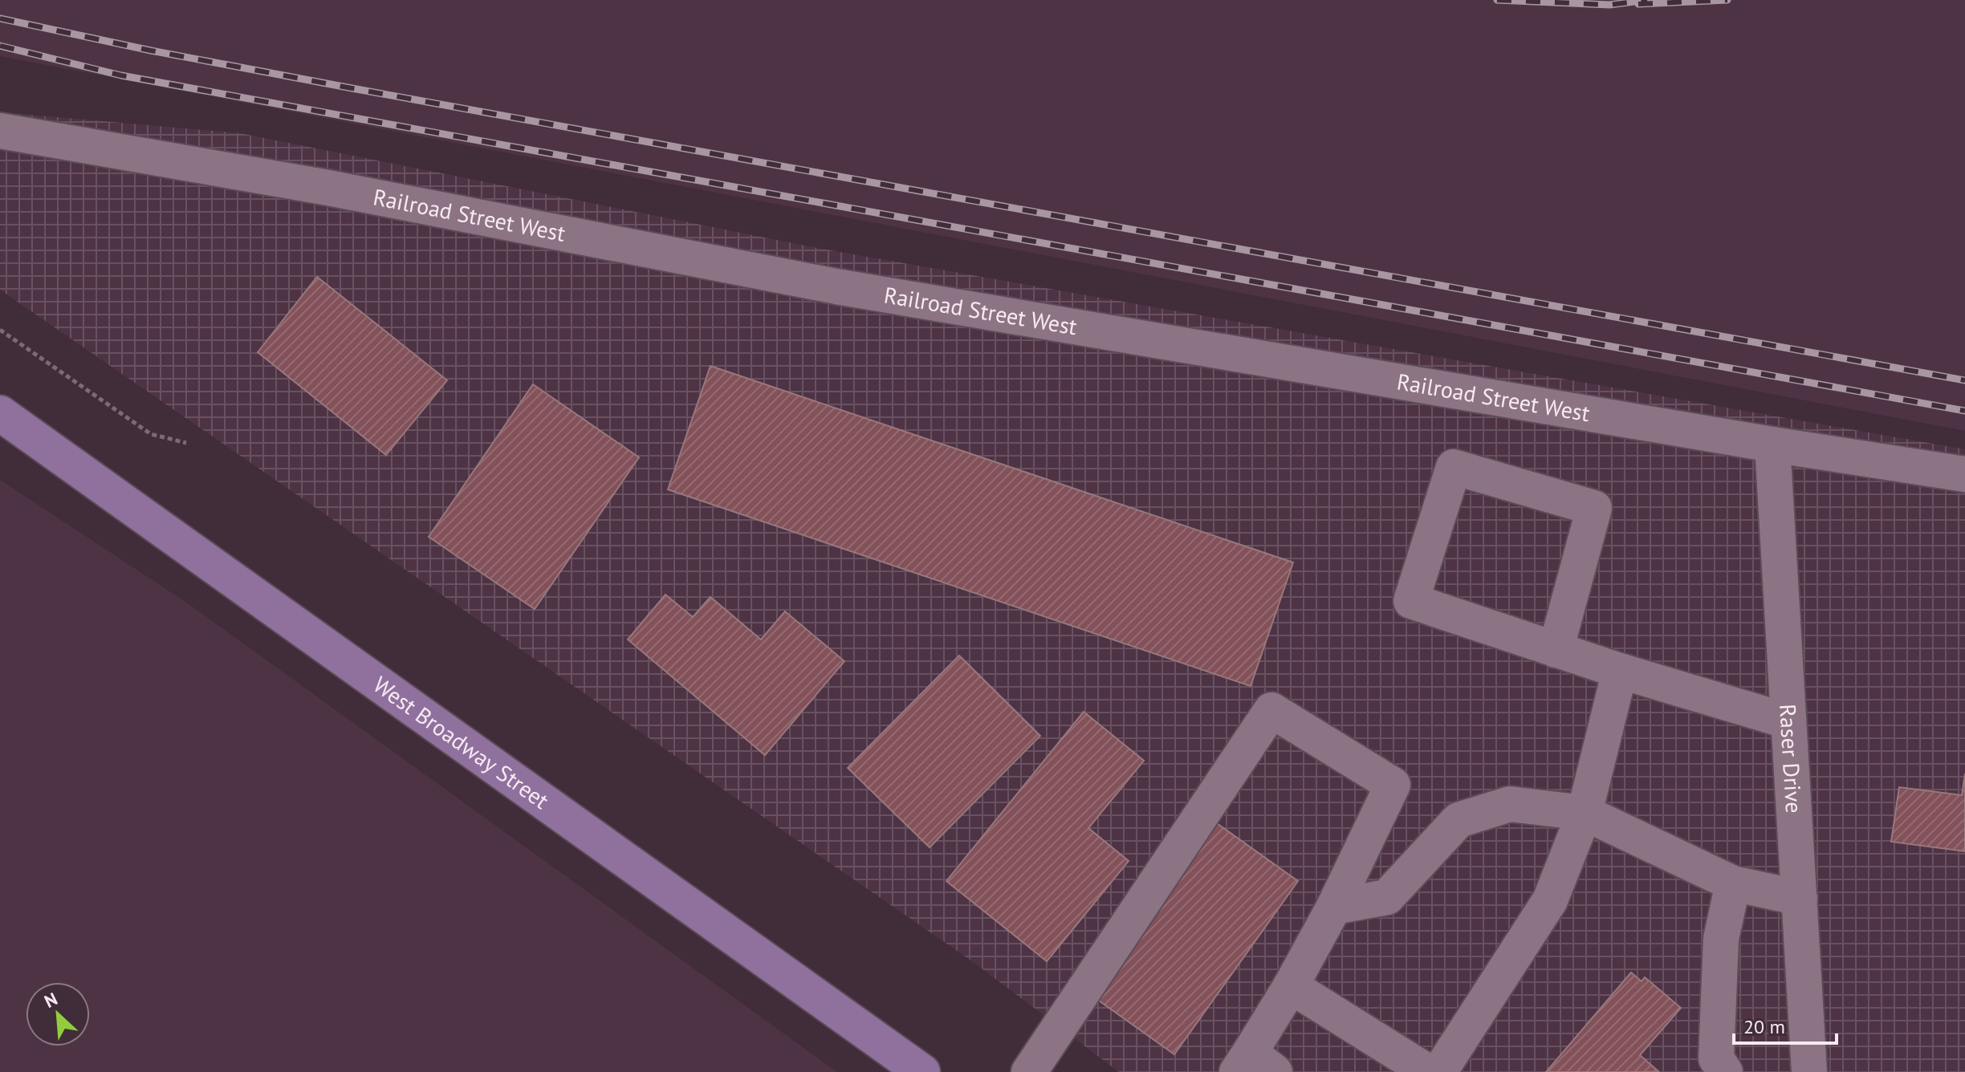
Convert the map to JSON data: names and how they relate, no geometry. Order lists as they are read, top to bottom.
{
  "streets": {
    "main road": ["West Broadway Street"],
    "street": ["Railroad Street West", "Raser Drive"]
  },
  "crossings": [
    ["Railroad Street West", "Raser Drive"]
  ],
  "scale_bar": "20 m",
  "north": "top left"
}
